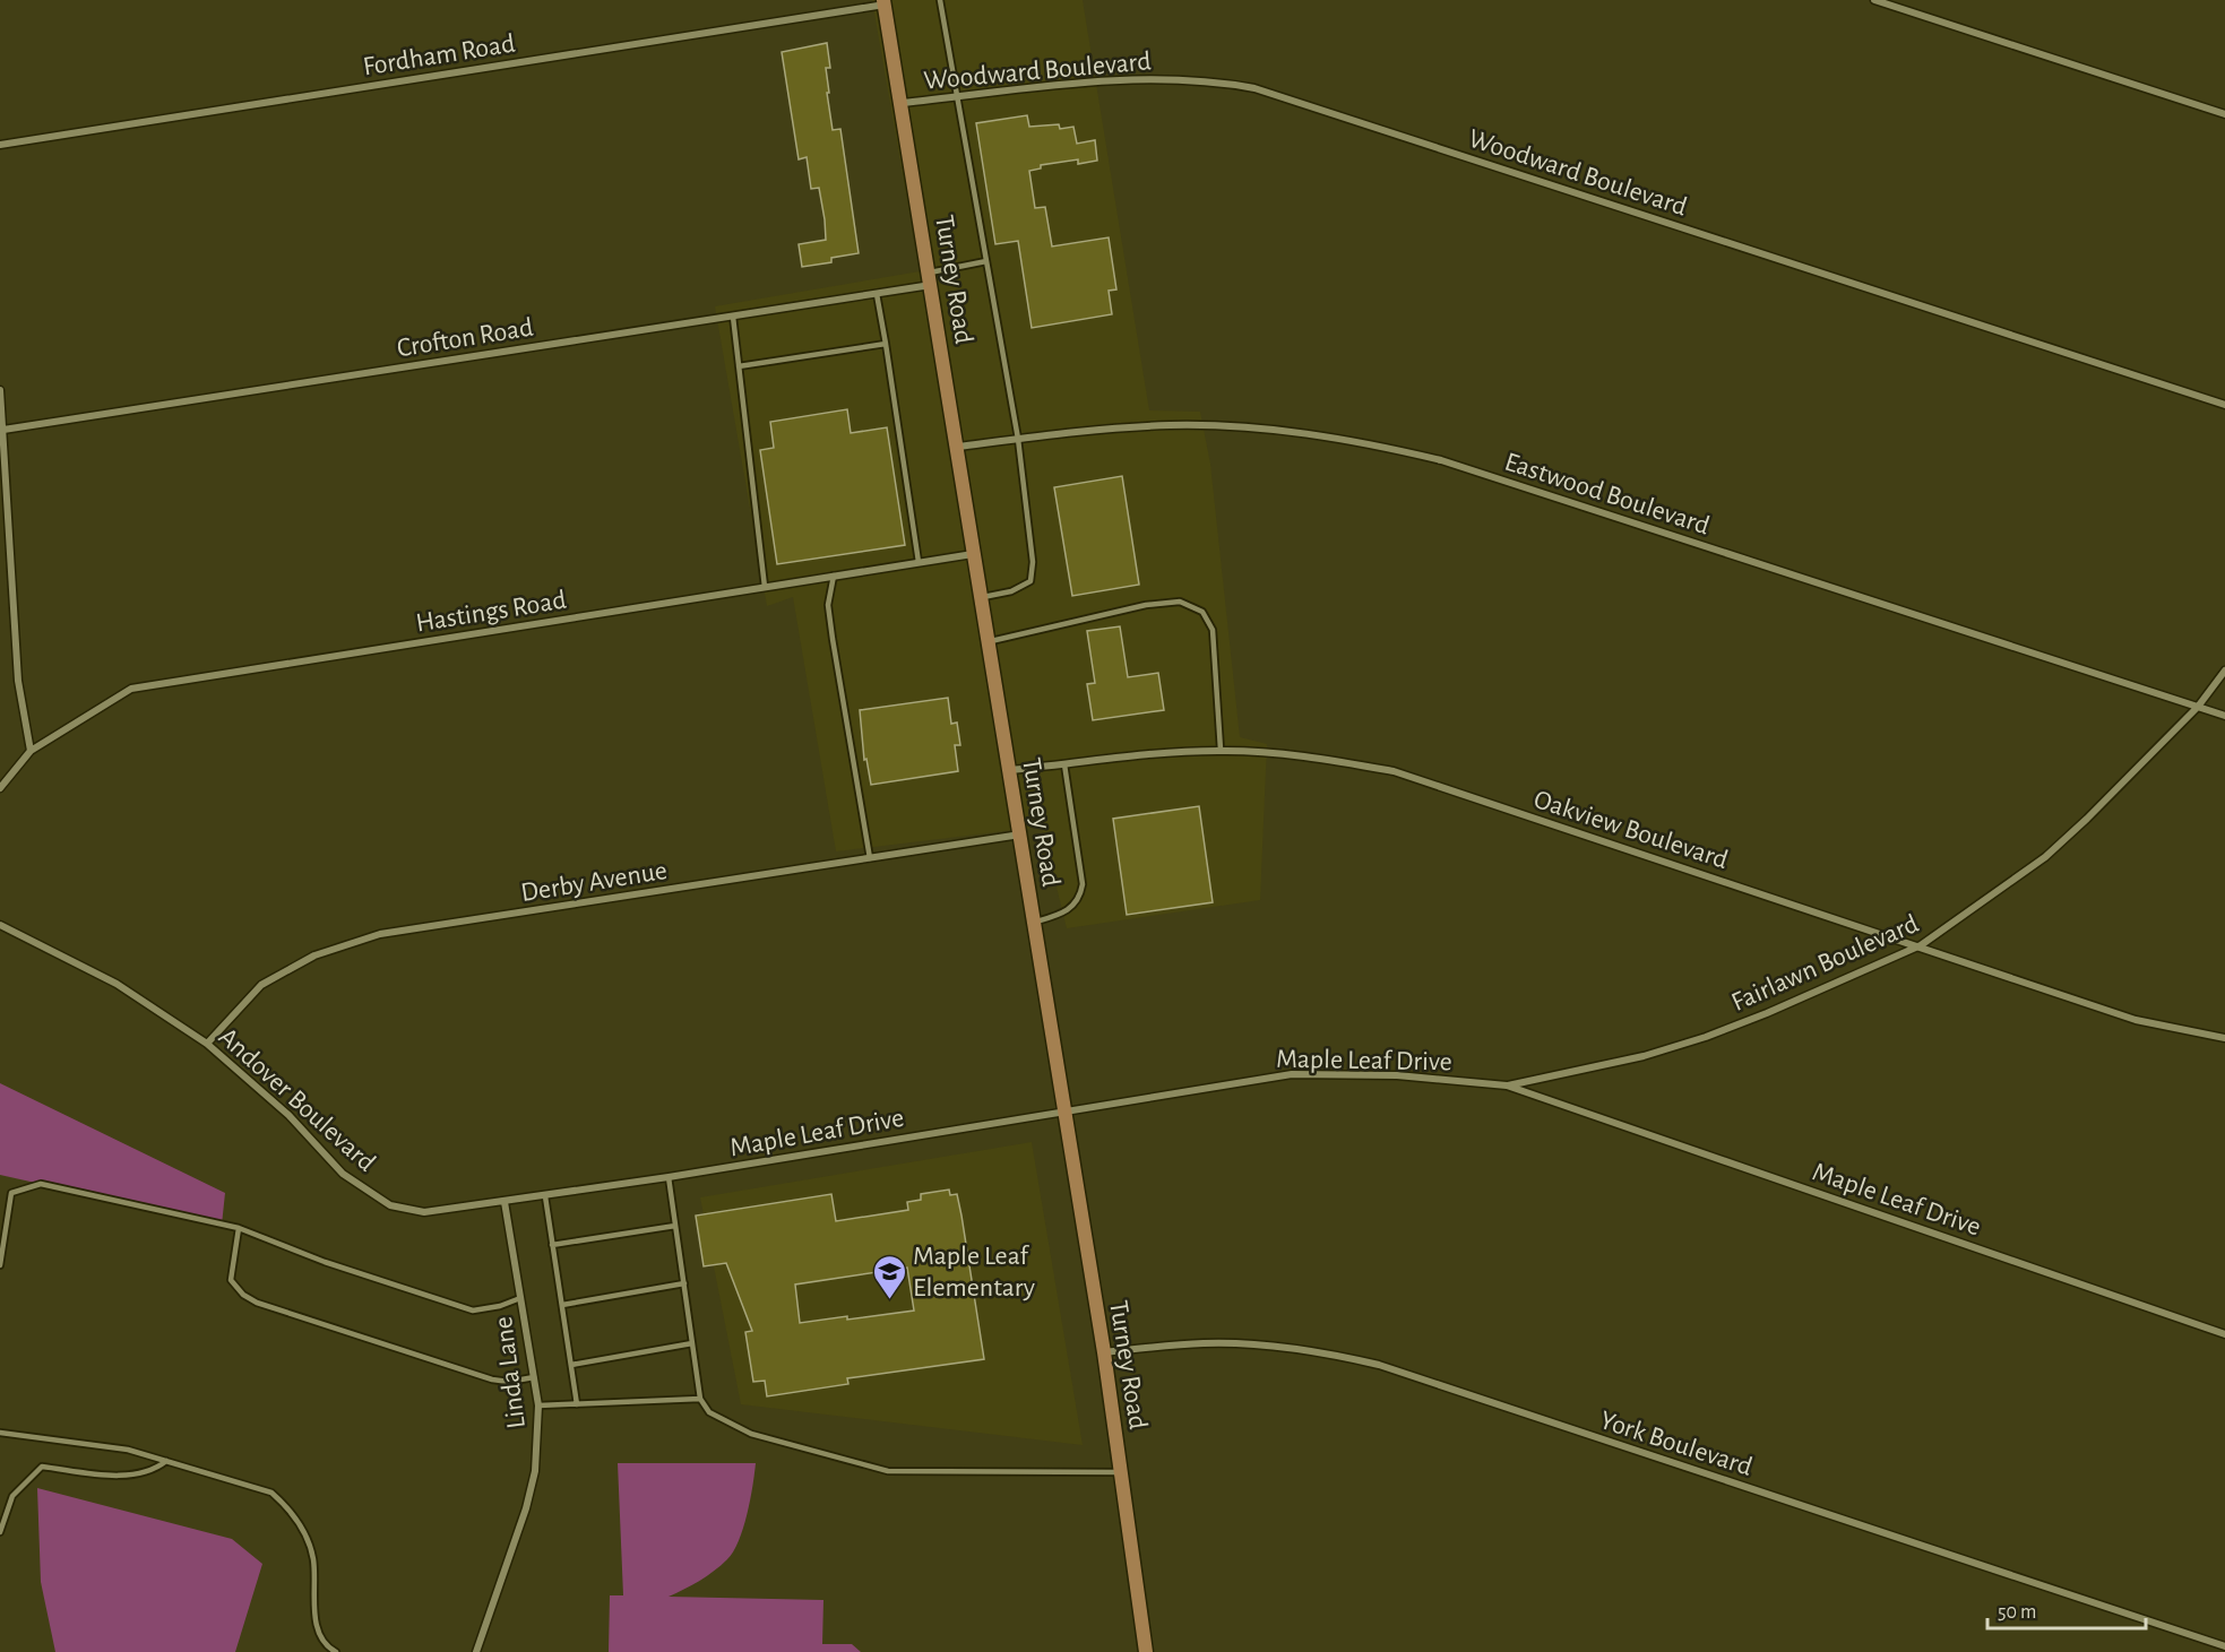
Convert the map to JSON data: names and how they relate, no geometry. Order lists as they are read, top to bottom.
{
  "streets": {
    "main road": ["Turney Road"],
    "street": [
      "Fordham Road",
      "Woodward Boulevard",
      "Crofton Road",
      "Eastwood Boulevard",
      "Hastings Road",
      "Oakview Boulevard",
      "Derby Avenue",
      "Fairlawn Boulevard",
      "Maple Leaf Drive",
      "Andover Boulevard",
      "Linda Lane",
      "York Boulevard"
    ]
  },
  "crossings": [
    ["Fordham Road", "Turney Road"],
    ["Woodward Boulevard", "Turney Road"],
    ["Turney Road", "Crofton Road"],
    ["Turney Road", "Eastwood Boulevard"],
    ["Turney Road", "Hastings Road"],
    ["Turney Road", "Oakview Boulevard"],
    ["Turney Road", "Derby Avenue"],
    ["Turney Road", "Maple Leaf Drive"],
    ["Turney Road", "York Boulevard"],
    ["Eastwood Boulevard", "Fairlawn Boulevard"],
    ["Oakview Boulevard", "Fairlawn Boulevard"],
    ["Derby Avenue", "Andover Boulevard"],
    ["Fairlawn Boulevard", "Maple Leaf Drive"],
    ["Maple Leaf Drive", "Andover Boulevard"],
    ["Maple Leaf Drive", "Linda Lane"]
  ],
  "places": {
    "school or university": ["Maple Leaf Elementary"]
  },
  "scale_bar": "50 m"
}
